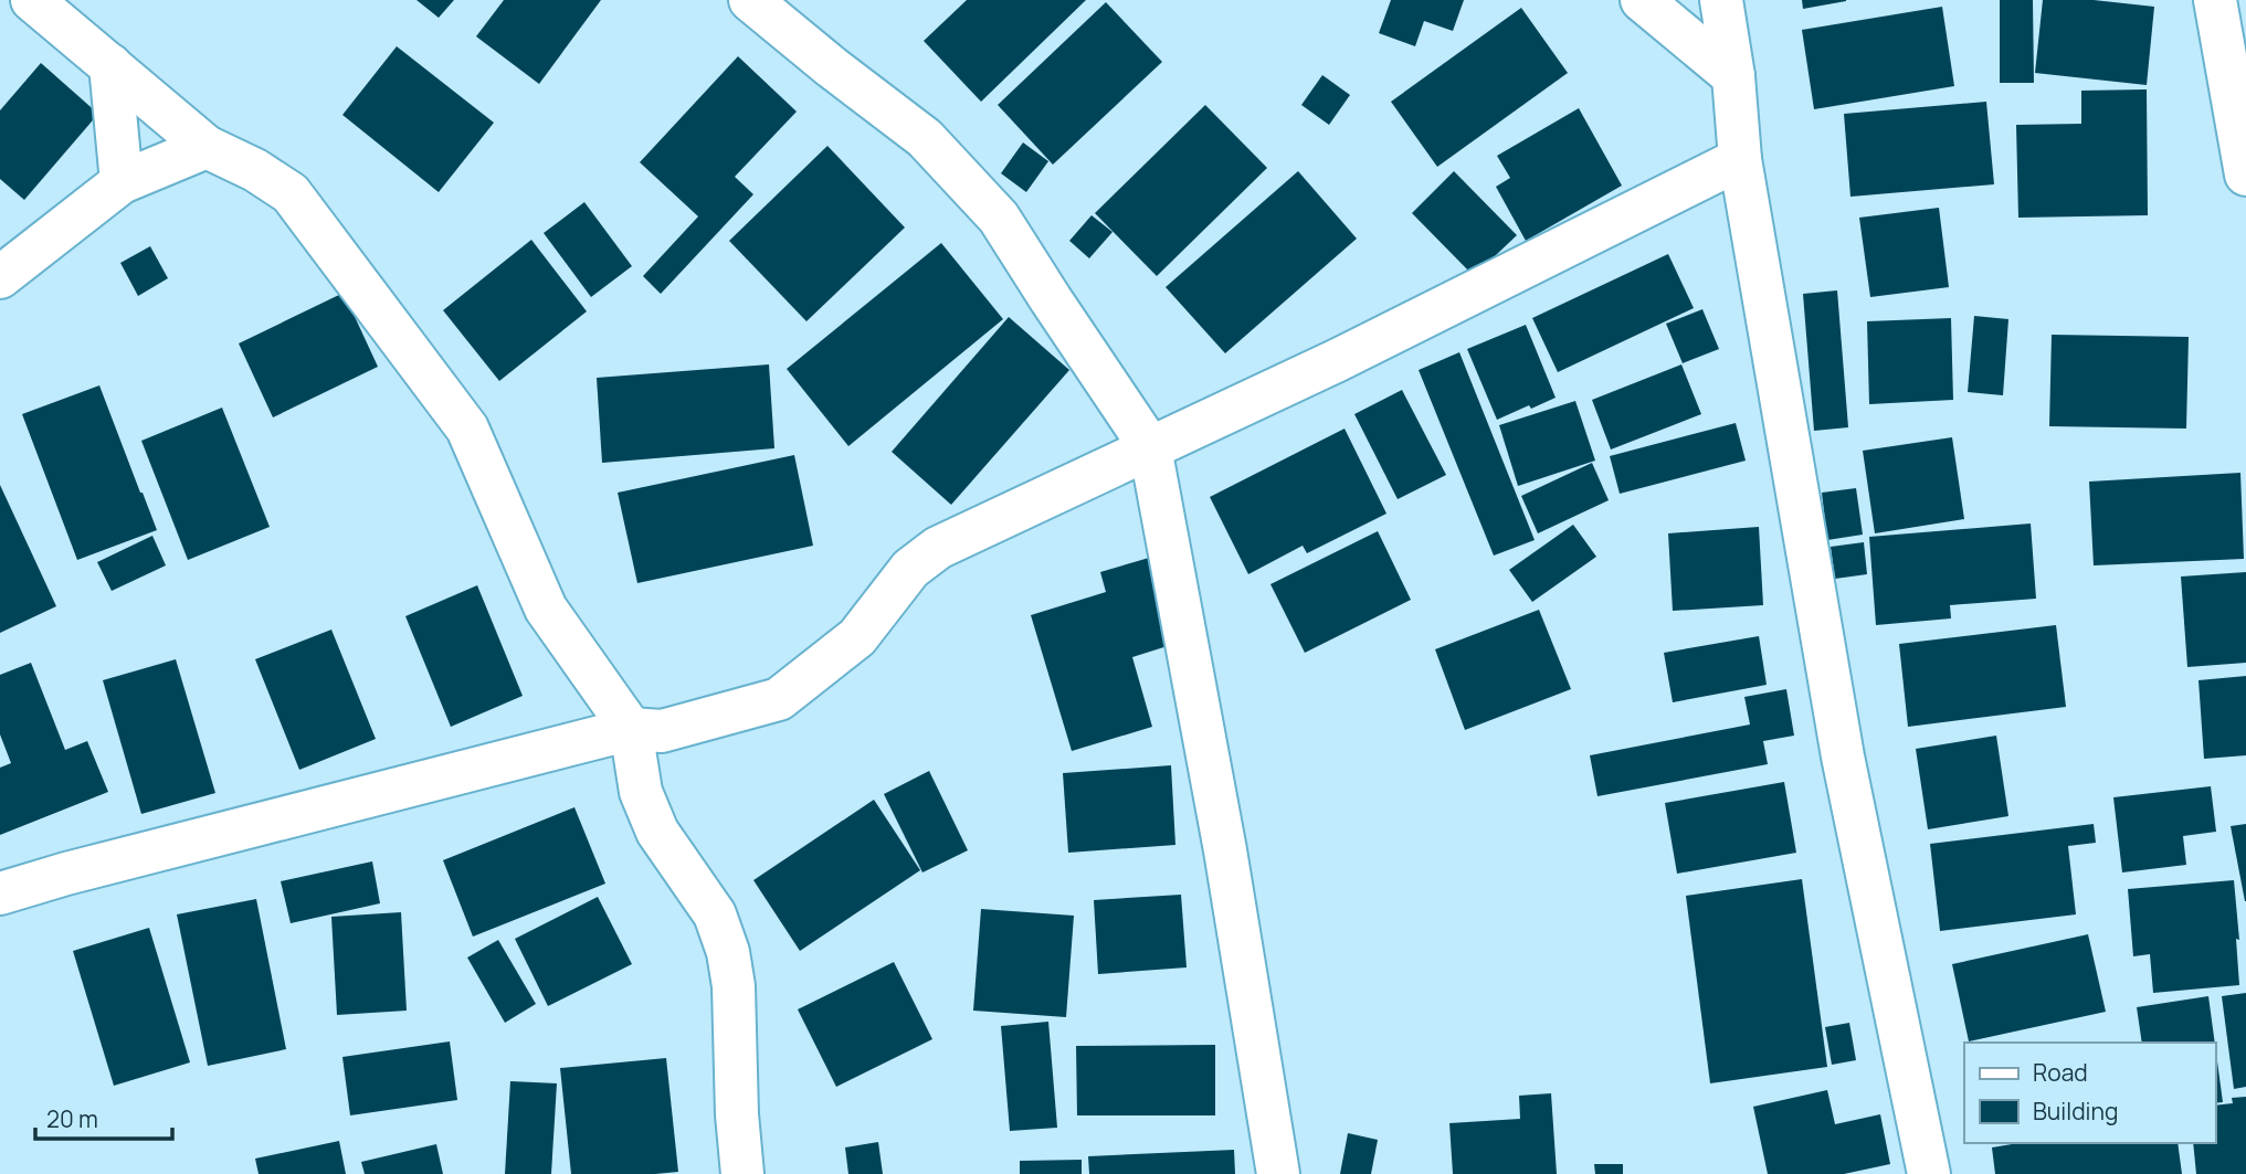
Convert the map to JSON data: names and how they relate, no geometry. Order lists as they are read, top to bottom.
{
  "legend": ["Road", "Building"],
  "scale_bar": "20 m"
}
